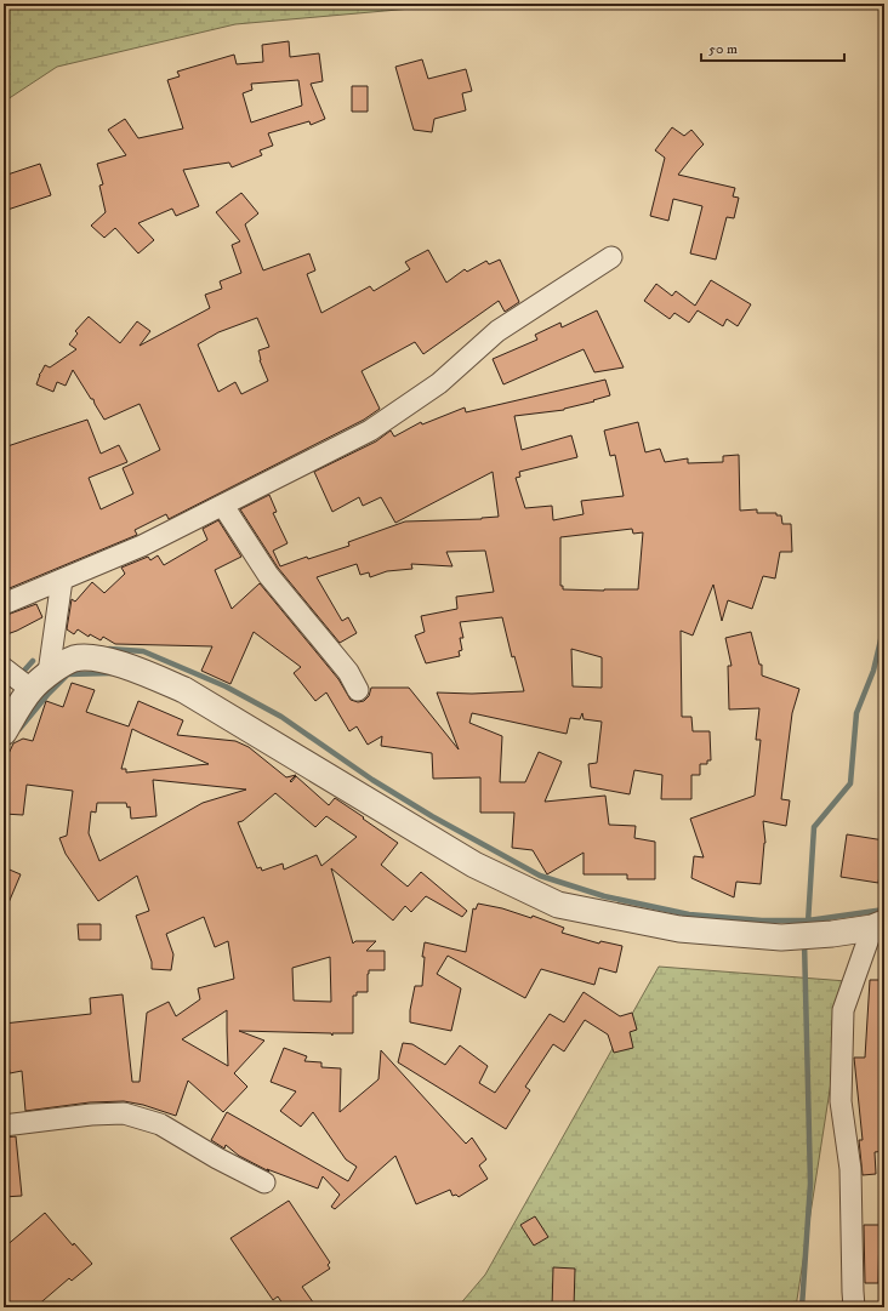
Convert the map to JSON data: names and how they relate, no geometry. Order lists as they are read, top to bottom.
{
  "scale_bar": "50 m"
}
